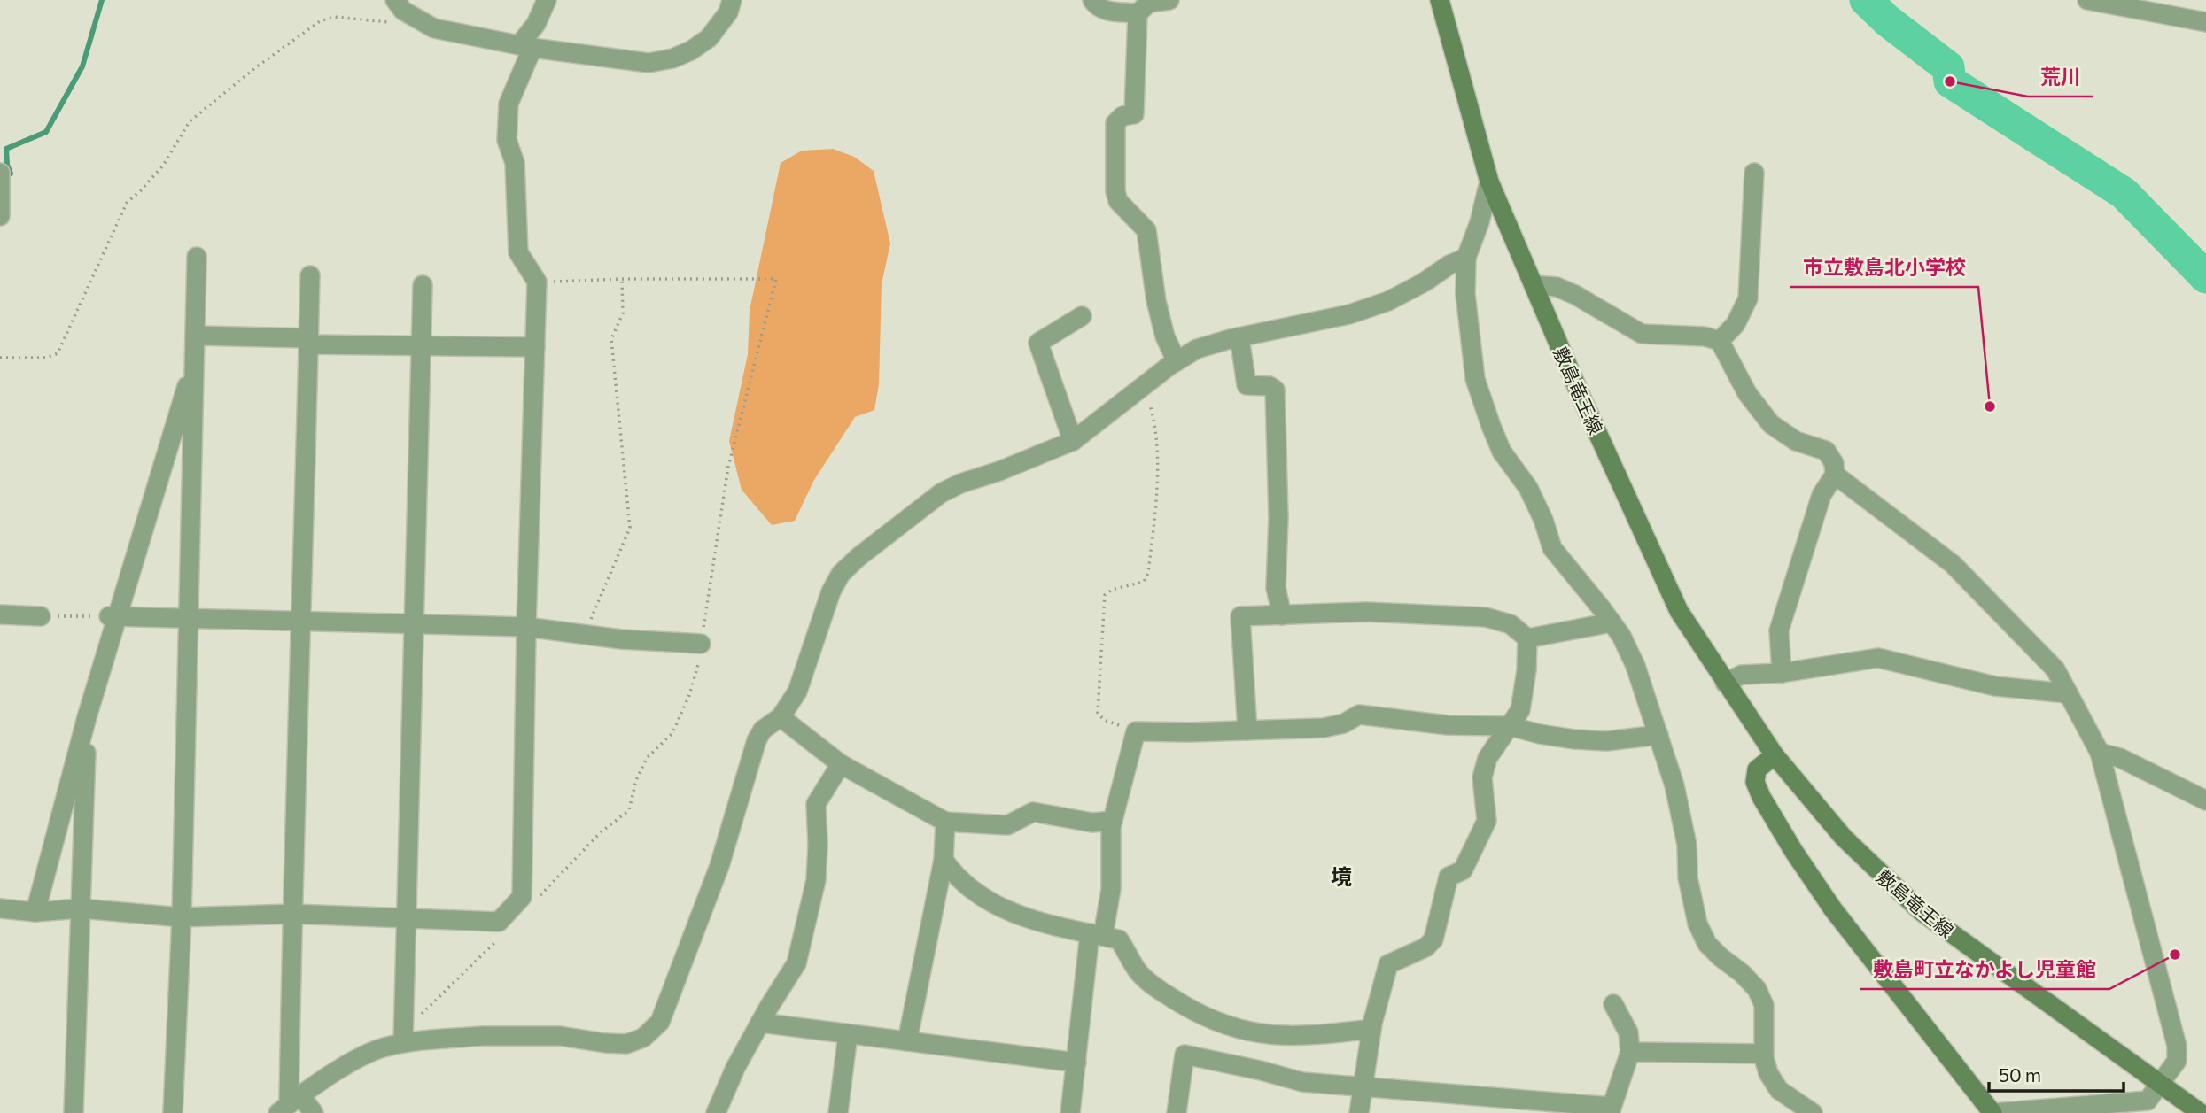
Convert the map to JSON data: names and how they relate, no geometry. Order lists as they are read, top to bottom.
{
  "streets": {
    "main road": ["敷島竜王線"]
  },
  "districts": ["境"],
  "places": ["荒川", "市立敷島北小学校", "敷島町立なかよし児童館"],
  "scale_bar": "50 m"
}
